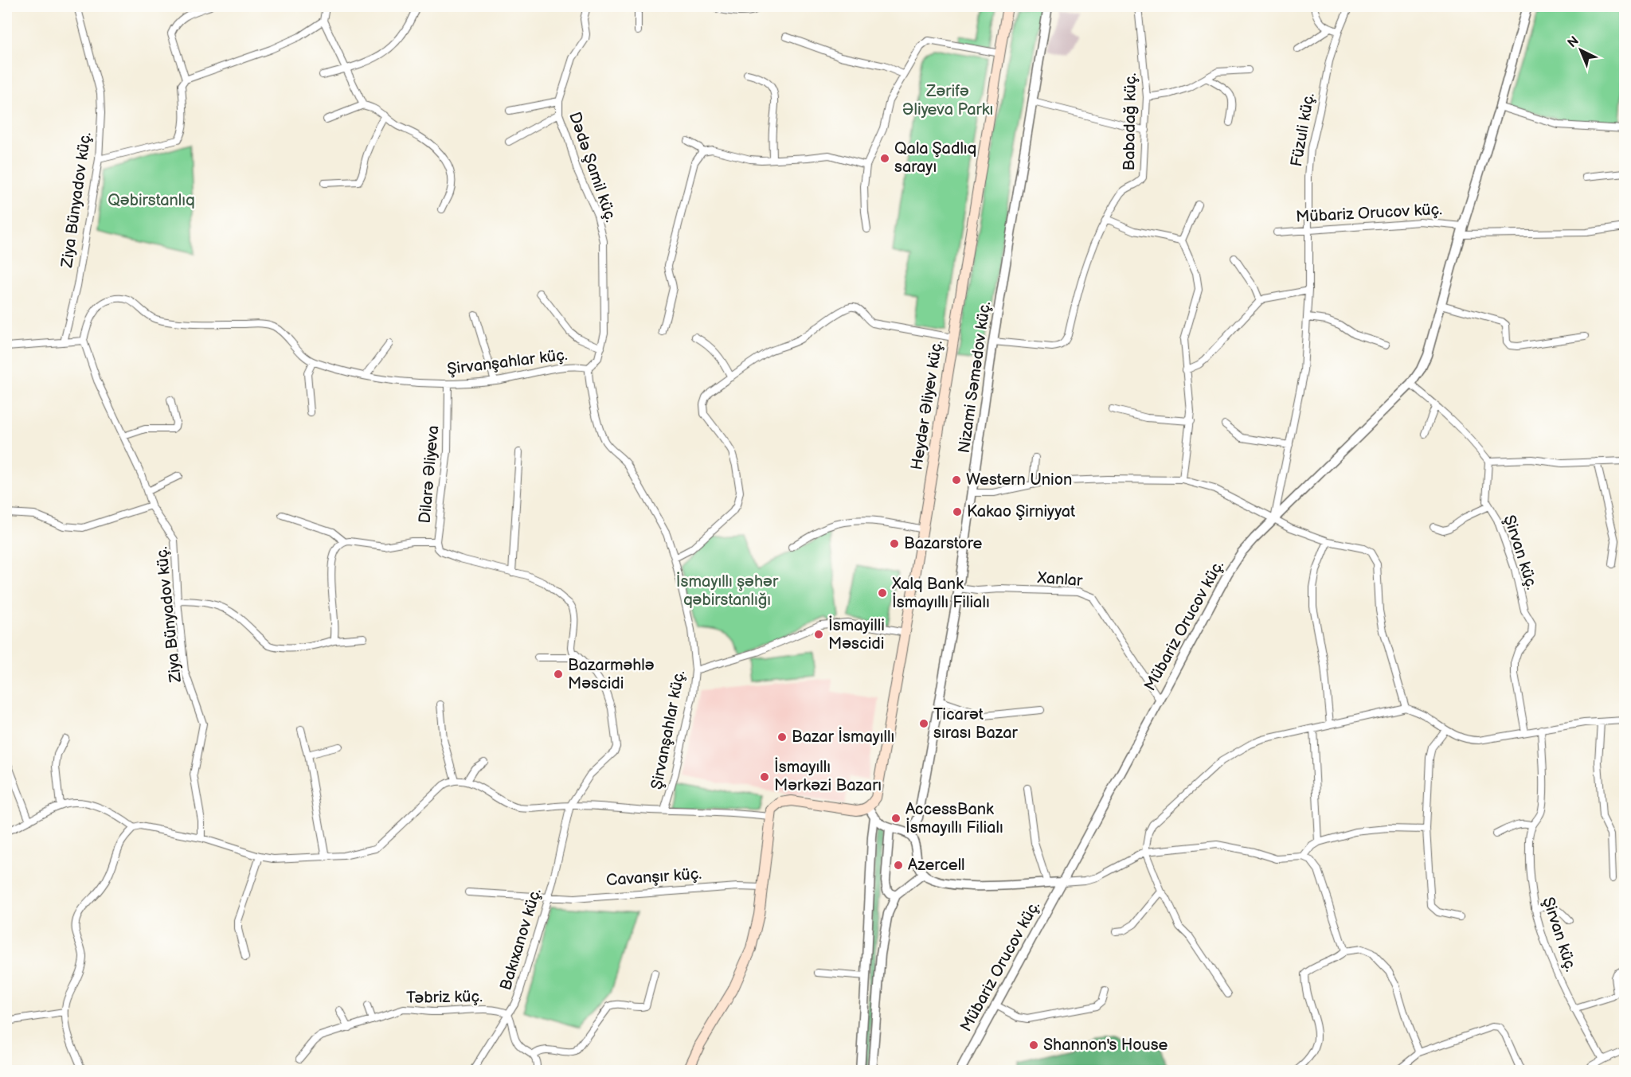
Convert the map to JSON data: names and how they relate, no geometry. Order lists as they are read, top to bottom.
{
  "streets": {
    "main road": ["Heydər Əliyev küç."],
    "street": [
      "Babadağ küç.",
      "Füzuli küç.",
      "Dədə Şamil küç.",
      "Ziya Bünyadov küç.",
      "Mübariz Orucov küç.",
      "Şirvanşahlar küç.",
      "Nizami Səmədov küç.",
      "Dilarə Əliyeva",
      "Şirvan küç.",
      "Xanlar",
      "Cavanşır küç.",
      "Bakıxanov küç.",
      "Təbriz küç."
    ]
  },
  "crossings": [
    ["Babadağ küç.", "Nizami Səmədov küç."],
    ["Füzuli küç.", "Mübariz Orucov küç."],
    ["Dədə Şamil küç.", "Şirvanşahlar küç."],
    ["Ziya Bünyadov küç.", "Şirvanşahlar küç."],
    ["Mübariz Orucov küç.", "Xanlar"],
    ["Şirvanşahlar küç.", "Dilarə Əliyeva"],
    ["Nizami Səmədov küç.", "Xanlar"],
    ["Cavanşır küç.", "Bakıxanov küç."],
    ["Bakıxanov küç.", "Təbriz küç."]
  ],
  "parks": ["Zərifə Əliyeva Parkı", "Qəbirstanlıq", "İsmayıllı şəhər qəbirstanlığı"],
  "places": [
    "Qala Şadlıq sarayı",
    "Western Union",
    "Kakao Şirniyyat",
    "Bazarstore",
    "Xalq Bank İsmayıllı Filialı",
    "İsmayilli Məscidi",
    "Bazarməhlə Məscidi",
    "Ticarət sırası Bazar",
    "Bazar İsmayıllı",
    "İsmayıllı Mərkəzi Bazarı",
    "AccessBank İsmayıllı Filialı",
    "Azercell",
    "Shannon's House"
  ],
  "north": "top left"
}
